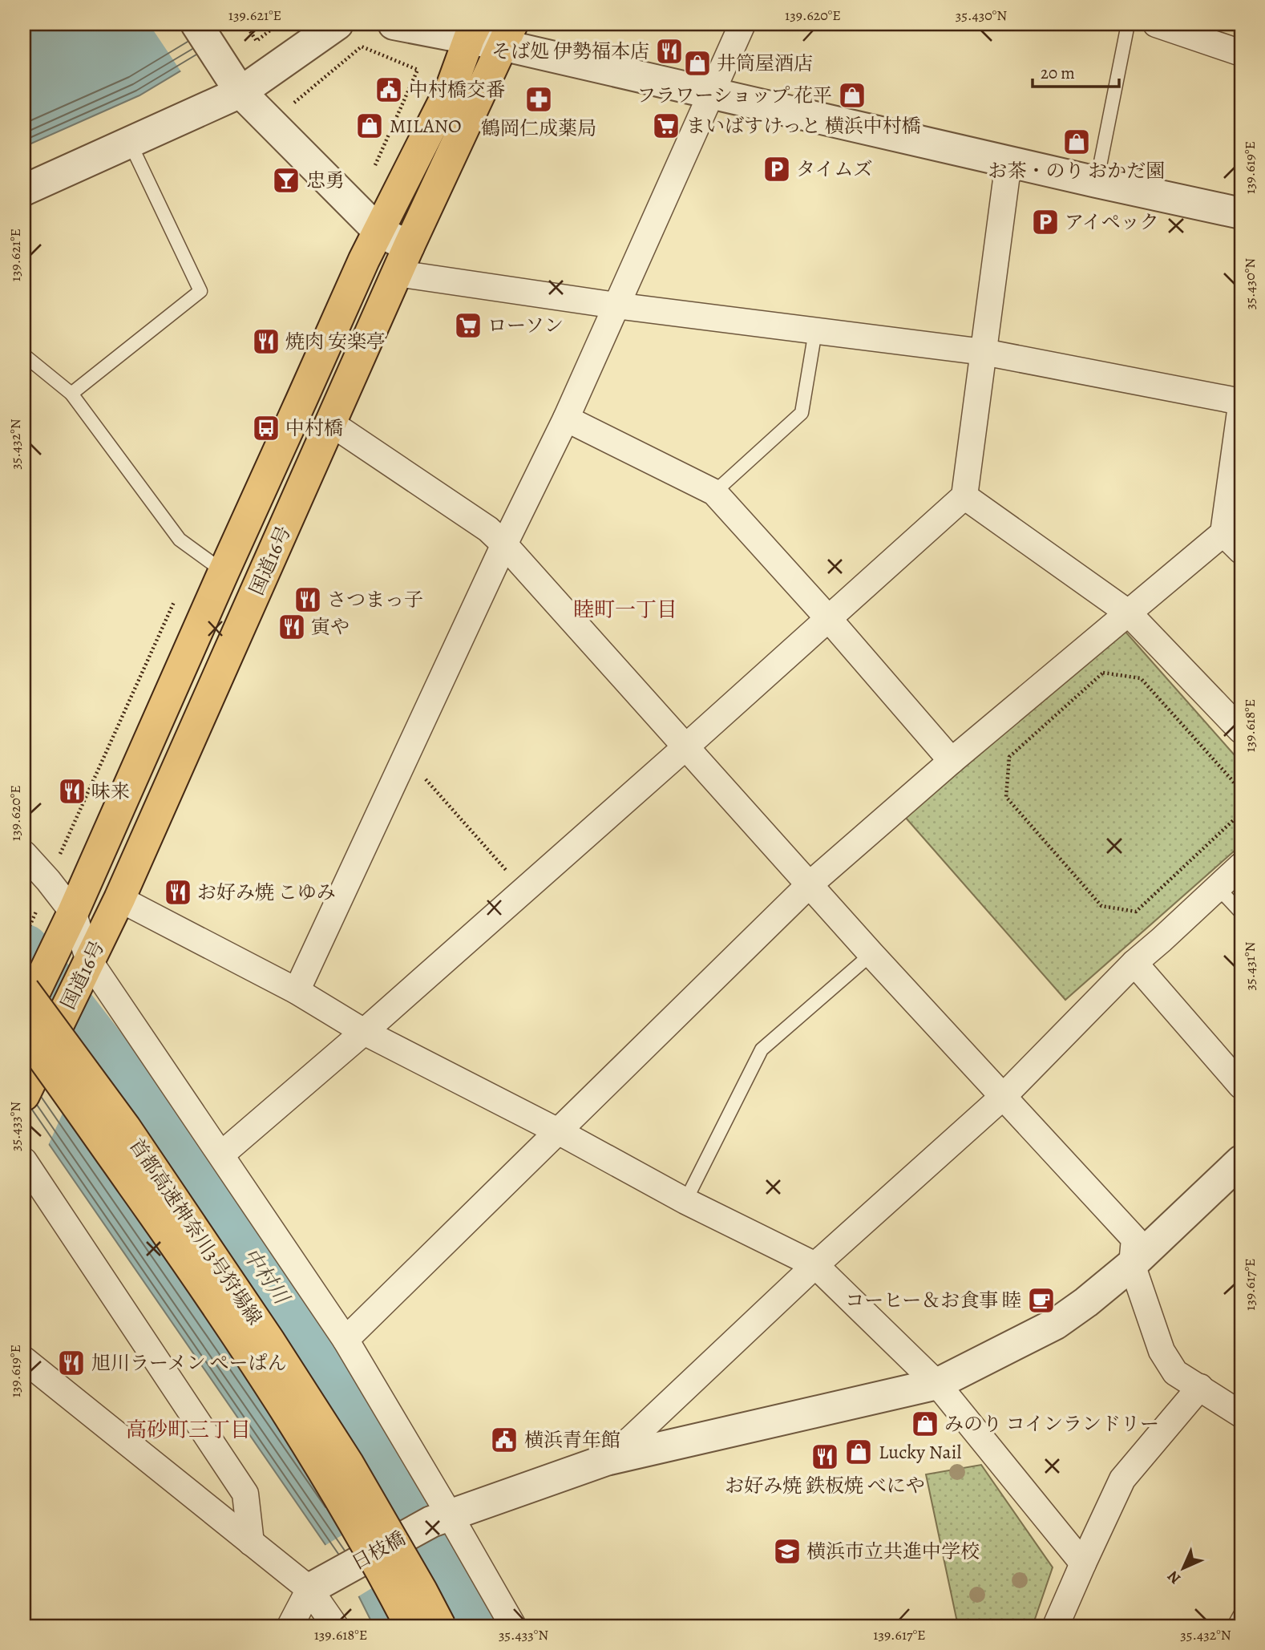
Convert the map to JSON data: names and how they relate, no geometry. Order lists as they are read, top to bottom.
{
  "streets": {
    "highway": ["国道16号", "首都高速神奈川3号狩場線"],
    "street": ["日枝橋"]
  },
  "districts": ["睦町一丁目", "高砂町三丁目"],
  "water": ["中村川"],
  "places": {
    "restaurant": [
      "そば処 伊勢福本店",
      "焼肉 安楽亭",
      "さつまっ子",
      "寅や",
      "味来",
      "お好み焼 こゆみ",
      "旭川ラーメン ぺーぱん",
      "お好み焼 鉄板焼 べにや"
    ],
    "shop": [
      "井筒屋酒店",
      "フラワーショップ 花平",
      "MILANO",
      "お茶・のり おかだ園",
      "みのり コインランドリー",
      "Lucky Nail"
    ],
    "public building": ["中村橋交番", "横浜青年館"],
    "pharmacy": ["鶴岡仁成薬局"],
    "supermarket": ["まいばすけっと 横浜中村橋", "ローソン"],
    "parking": ["タイムズ", "アイペック"],
    "bar": ["忠勇"],
    "bus stop": ["中村橋"],
    "cafe": ["コーヒー＆お食事 睦"],
    "school or university": ["横浜市立共進中学校"]
  },
  "scale_bar": "20 m",
  "north": "bottom left",
  "coordinates": [
    "139.621°E",
    "139.620°E",
    "35.430°N",
    "139.619°E",
    "35.432°N",
    "139.618°E",
    "35.431°N",
    "35.433°N",
    "139.617°E"
  ]
}
